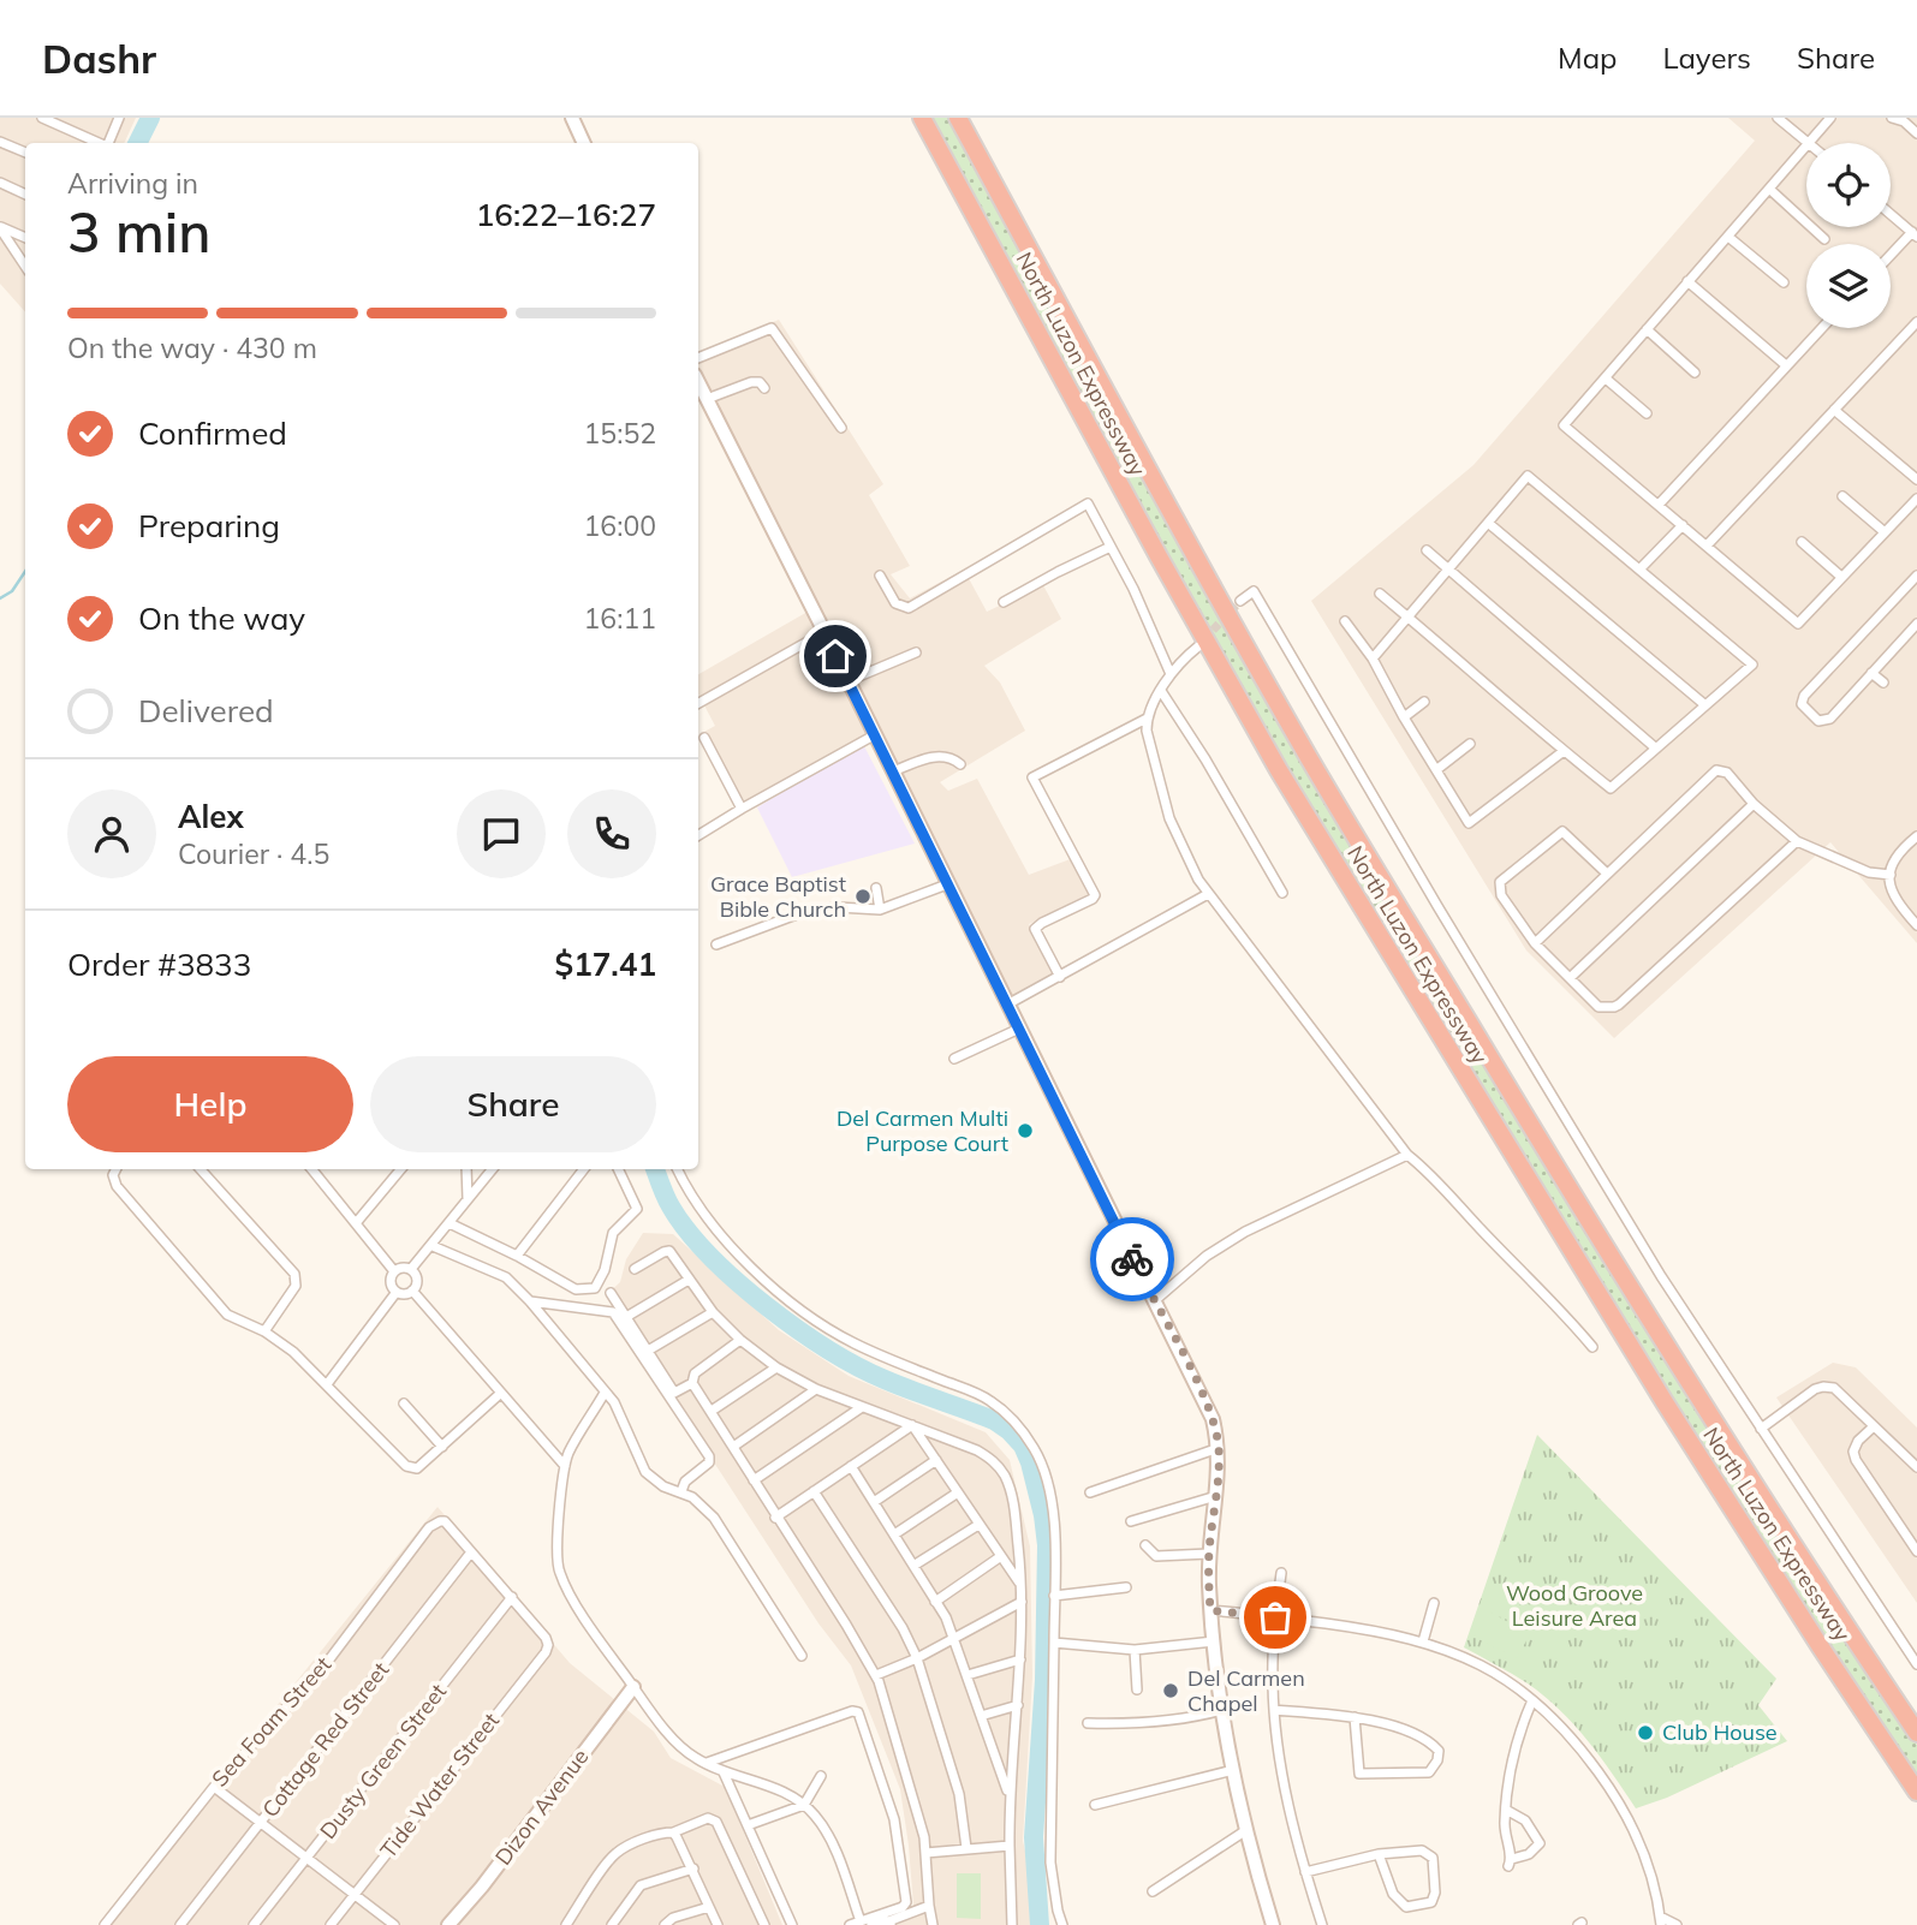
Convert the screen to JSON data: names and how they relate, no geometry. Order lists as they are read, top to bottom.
{
  "streets": {
    "highway": ["North Luzon Expressway"],
    "main road": ["Dizon Avenue"],
    "street": [
      "Sea Foam Street",
      "Cottage Red Street",
      "Dusty Green Street",
      "Tide Water Street"
    ]
  },
  "crossings": [
    ["Sea Foam Street", "Cottage Red Street"],
    ["Dusty Green Street", "Tide Water Street"]
  ],
  "parks": ["Wood Groove Leisure Area"],
  "places": [
    "Grace Baptist Bible Church",
    "Del Carmen Multi Purpose Court",
    "Del Carmen Chapel",
    "Club House"
  ],
  "page": {
    "header": "Dashr",
    "nav": ["Map", "Layers", "Share"],
    "heading": ["3 min", "Arriving in", "16:22–16:27"],
    "panel": [
      "Alex",
      "Courier · 4.5",
      "Order #3833",
      "$17.41"
    ],
    "bar": "On the way · 430 m",
    "list": [
      ["Confirmed", "15:52"],
      ["Preparing", "16:00"],
      ["On the way", "16:11"],
      "Delivered"
    ],
    "buttons": ["Help", "Share"]
  }
}
